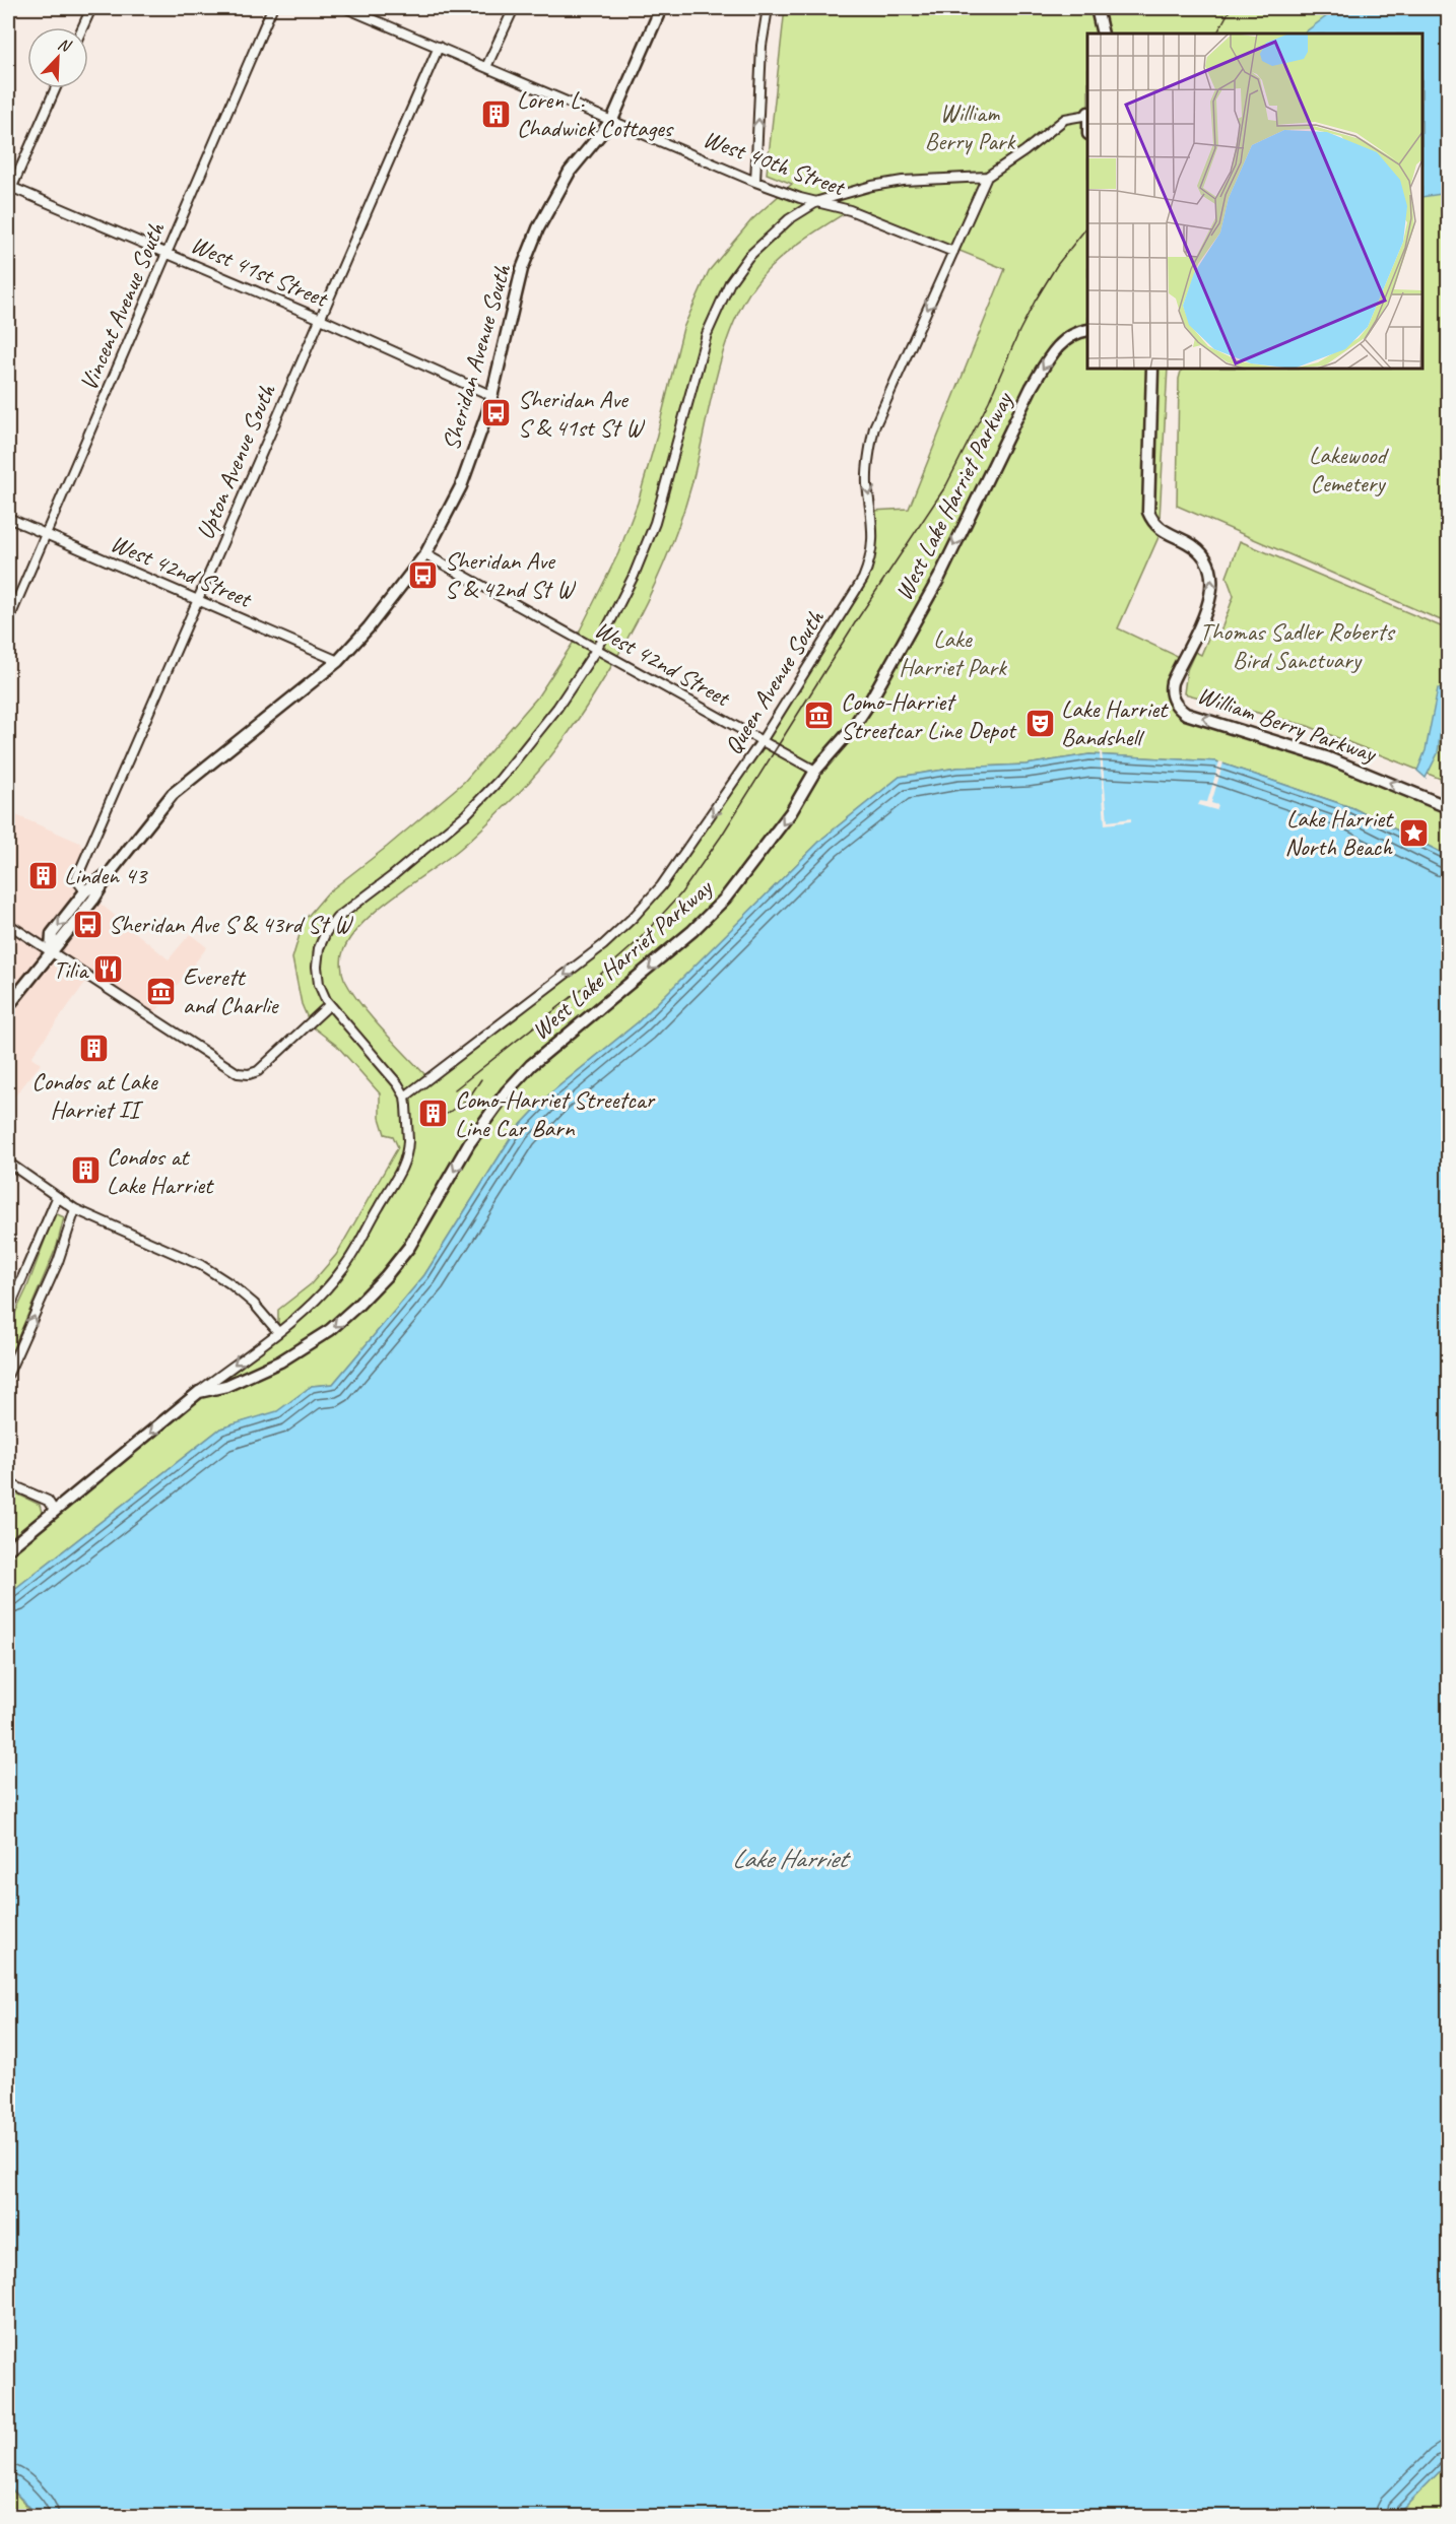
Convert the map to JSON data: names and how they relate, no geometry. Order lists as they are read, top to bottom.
{
  "streets": {
    "street": [
      "West 40th Street",
      "West 41st Street",
      "Vincent Avenue South",
      "Sheridan Avenue South",
      "Upton Avenue South",
      "West Lake Harriet Parkway",
      "West 42nd Street",
      "Queen Avenue South",
      "William Berry Parkway"
    ]
  },
  "crossings": [
    ["West 40th Street", "Sheridan Avenue South"],
    ["West 40th Street", "Upton Avenue South"],
    ["West 40th Street", "Queen Avenue South"],
    ["West 41st Street", "Vincent Avenue South"],
    ["West 41st Street", "Sheridan Avenue South"],
    ["West 41st Street", "Upton Avenue South"],
    ["Vincent Avenue South", "West 42nd Street"],
    ["Sheridan Avenue South", "Upton Avenue South"],
    ["Sheridan Avenue South", "West 42nd Street"],
    ["Upton Avenue South", "West 42nd Street"],
    ["West Lake Harriet Parkway", "West 42nd Street"],
    ["West Lake Harriet Parkway", "Queen Avenue South"],
    ["West 42nd Street", "Queen Avenue South"]
  ],
  "one_way": ["West Lake Harriet Parkway", "Queen Avenue South"],
  "water": ["Lake Harriet"],
  "parks": [
    "William Berry Park",
    "Lakewood Cemetery",
    "Thomas Sadler Roberts Bird Sanctuary",
    "Lake Harriet Park"
  ],
  "places": {
    "building": [
      "Loren L. Chadwick Cottages",
      "Linden 43",
      "Condos at Lake Harriet II",
      "Como-Harriet Streetcar Line Car Barn",
      "Condos at Lake Harriet"
    ],
    "bus stop": ["Sheridan Ave S & 41st St W", "Sheridan Ave S & 42nd St W", "Sheridan Ave S & 43rd St W"],
    "museum": ["Como-Harriet Streetcar Line Depot", "Everett and Charlie"],
    "theatre": ["Lake Harriet Bandshell"],
    "place": ["Lake Harriet North Beach"],
    "restaurant": ["Tilia"]
  },
  "north": "top right"
}
